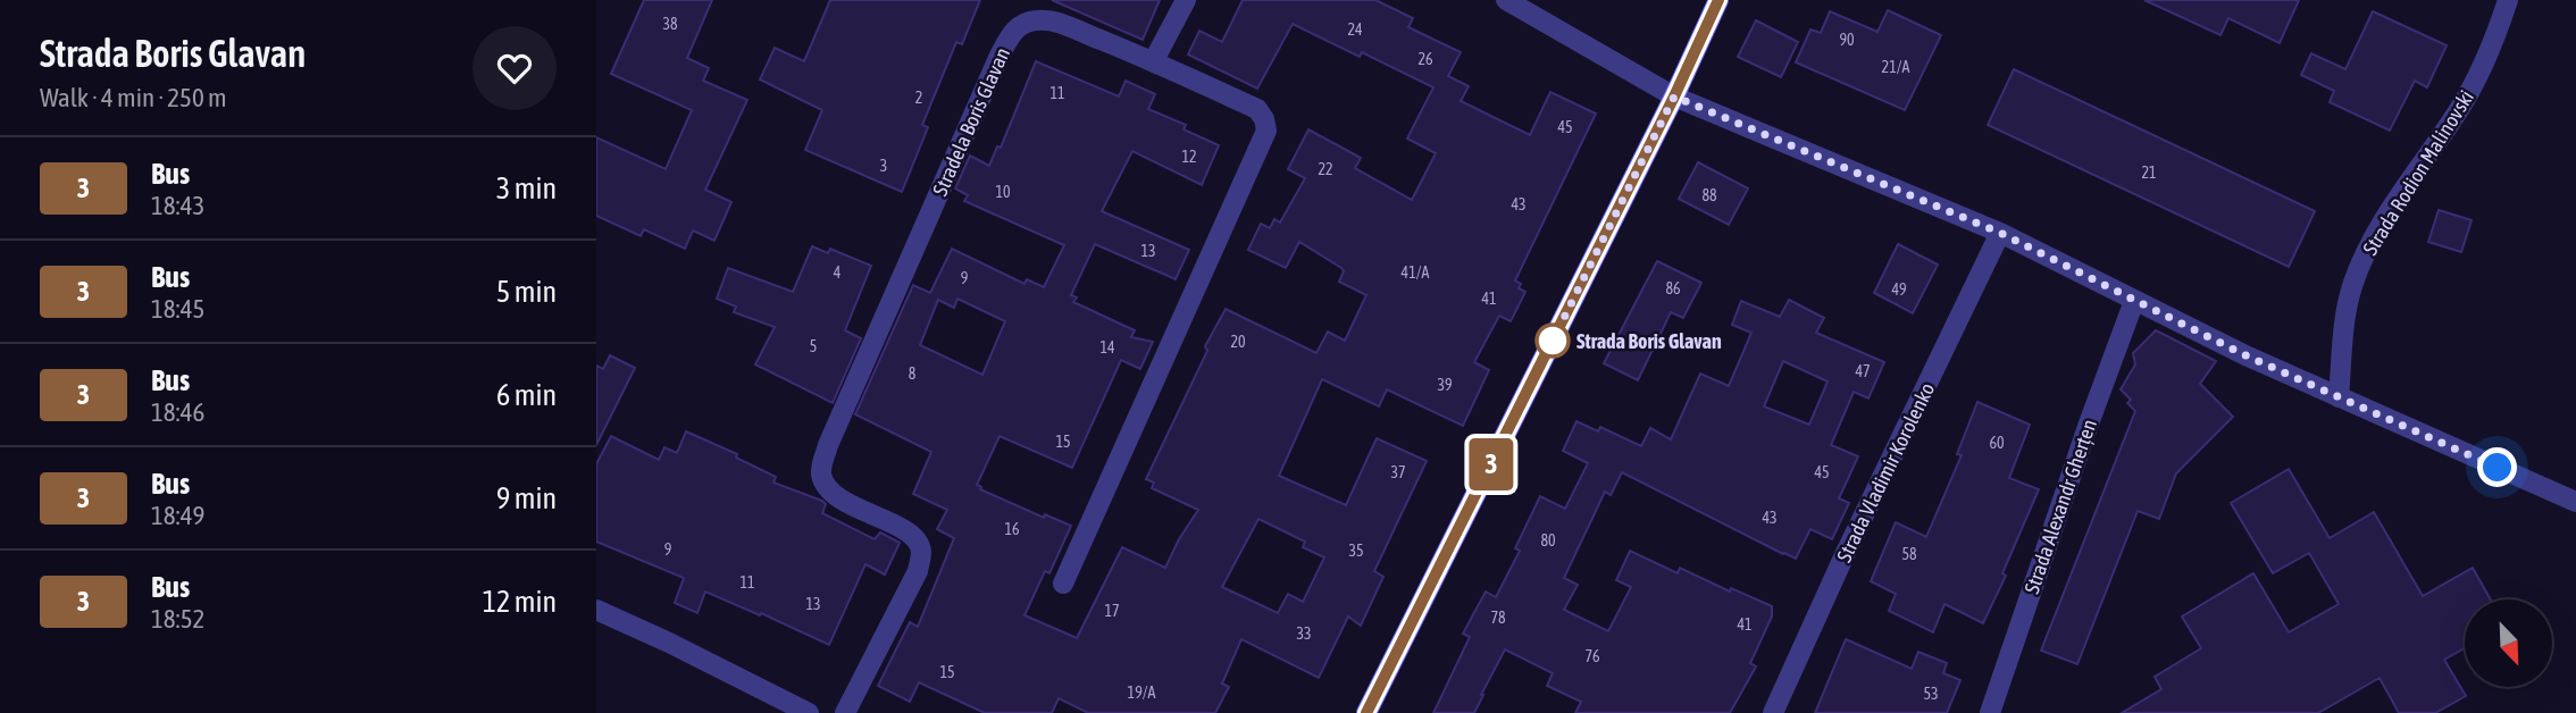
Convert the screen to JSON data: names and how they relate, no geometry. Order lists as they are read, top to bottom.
{
  "streets": {
    "street": [
      "Stradela Boris Glavan",
      "Strada Rodion Malinovski",
      "Strada Vladimir Korolenko",
      "Strada Alexandr Gherțen"
    ]
  },
  "places": ["Strada Boris Glavan"],
  "lines": ["bus line 3"],
  "house_numbers": [
    "38",
    "24",
    "90",
    "26",
    "21/A",
    "11",
    "2",
    "45",
    "12",
    "3",
    "22",
    "21",
    "10",
    "88",
    "43",
    "13",
    "4",
    "41/A",
    "9",
    "86",
    "49",
    "41",
    "20",
    "5",
    "14",
    "47",
    "8",
    "39",
    "15",
    "60",
    "37",
    "45",
    "43",
    "16",
    "80",
    "9",
    "35",
    "58",
    "11",
    "13",
    "17",
    "78",
    "41",
    "33",
    "76",
    "15",
    "19/A",
    "53"
  ],
  "north": "bottom right",
  "page": {
    "heading": ["Strada Boris Glavan", "Walk · 4 min · 250 m"],
    "on_map": "3",
    "list": [
      {
        "mark": "3",
        "name": "Bus",
        "note": "18:43",
        "value": "3 min"
      },
      {
        "mark": "3",
        "name": "Bus",
        "note": "18:45",
        "value": "5 min"
      },
      {
        "mark": "3",
        "name": "Bus",
        "note": "18:46",
        "value": "6 min"
      },
      {
        "mark": "3",
        "name": "Bus",
        "note": "18:49",
        "value": "9 min"
      },
      {
        "mark": "3",
        "name": "Bus",
        "note": "18:52",
        "value": "12 min"
      }
    ]
  }
}
